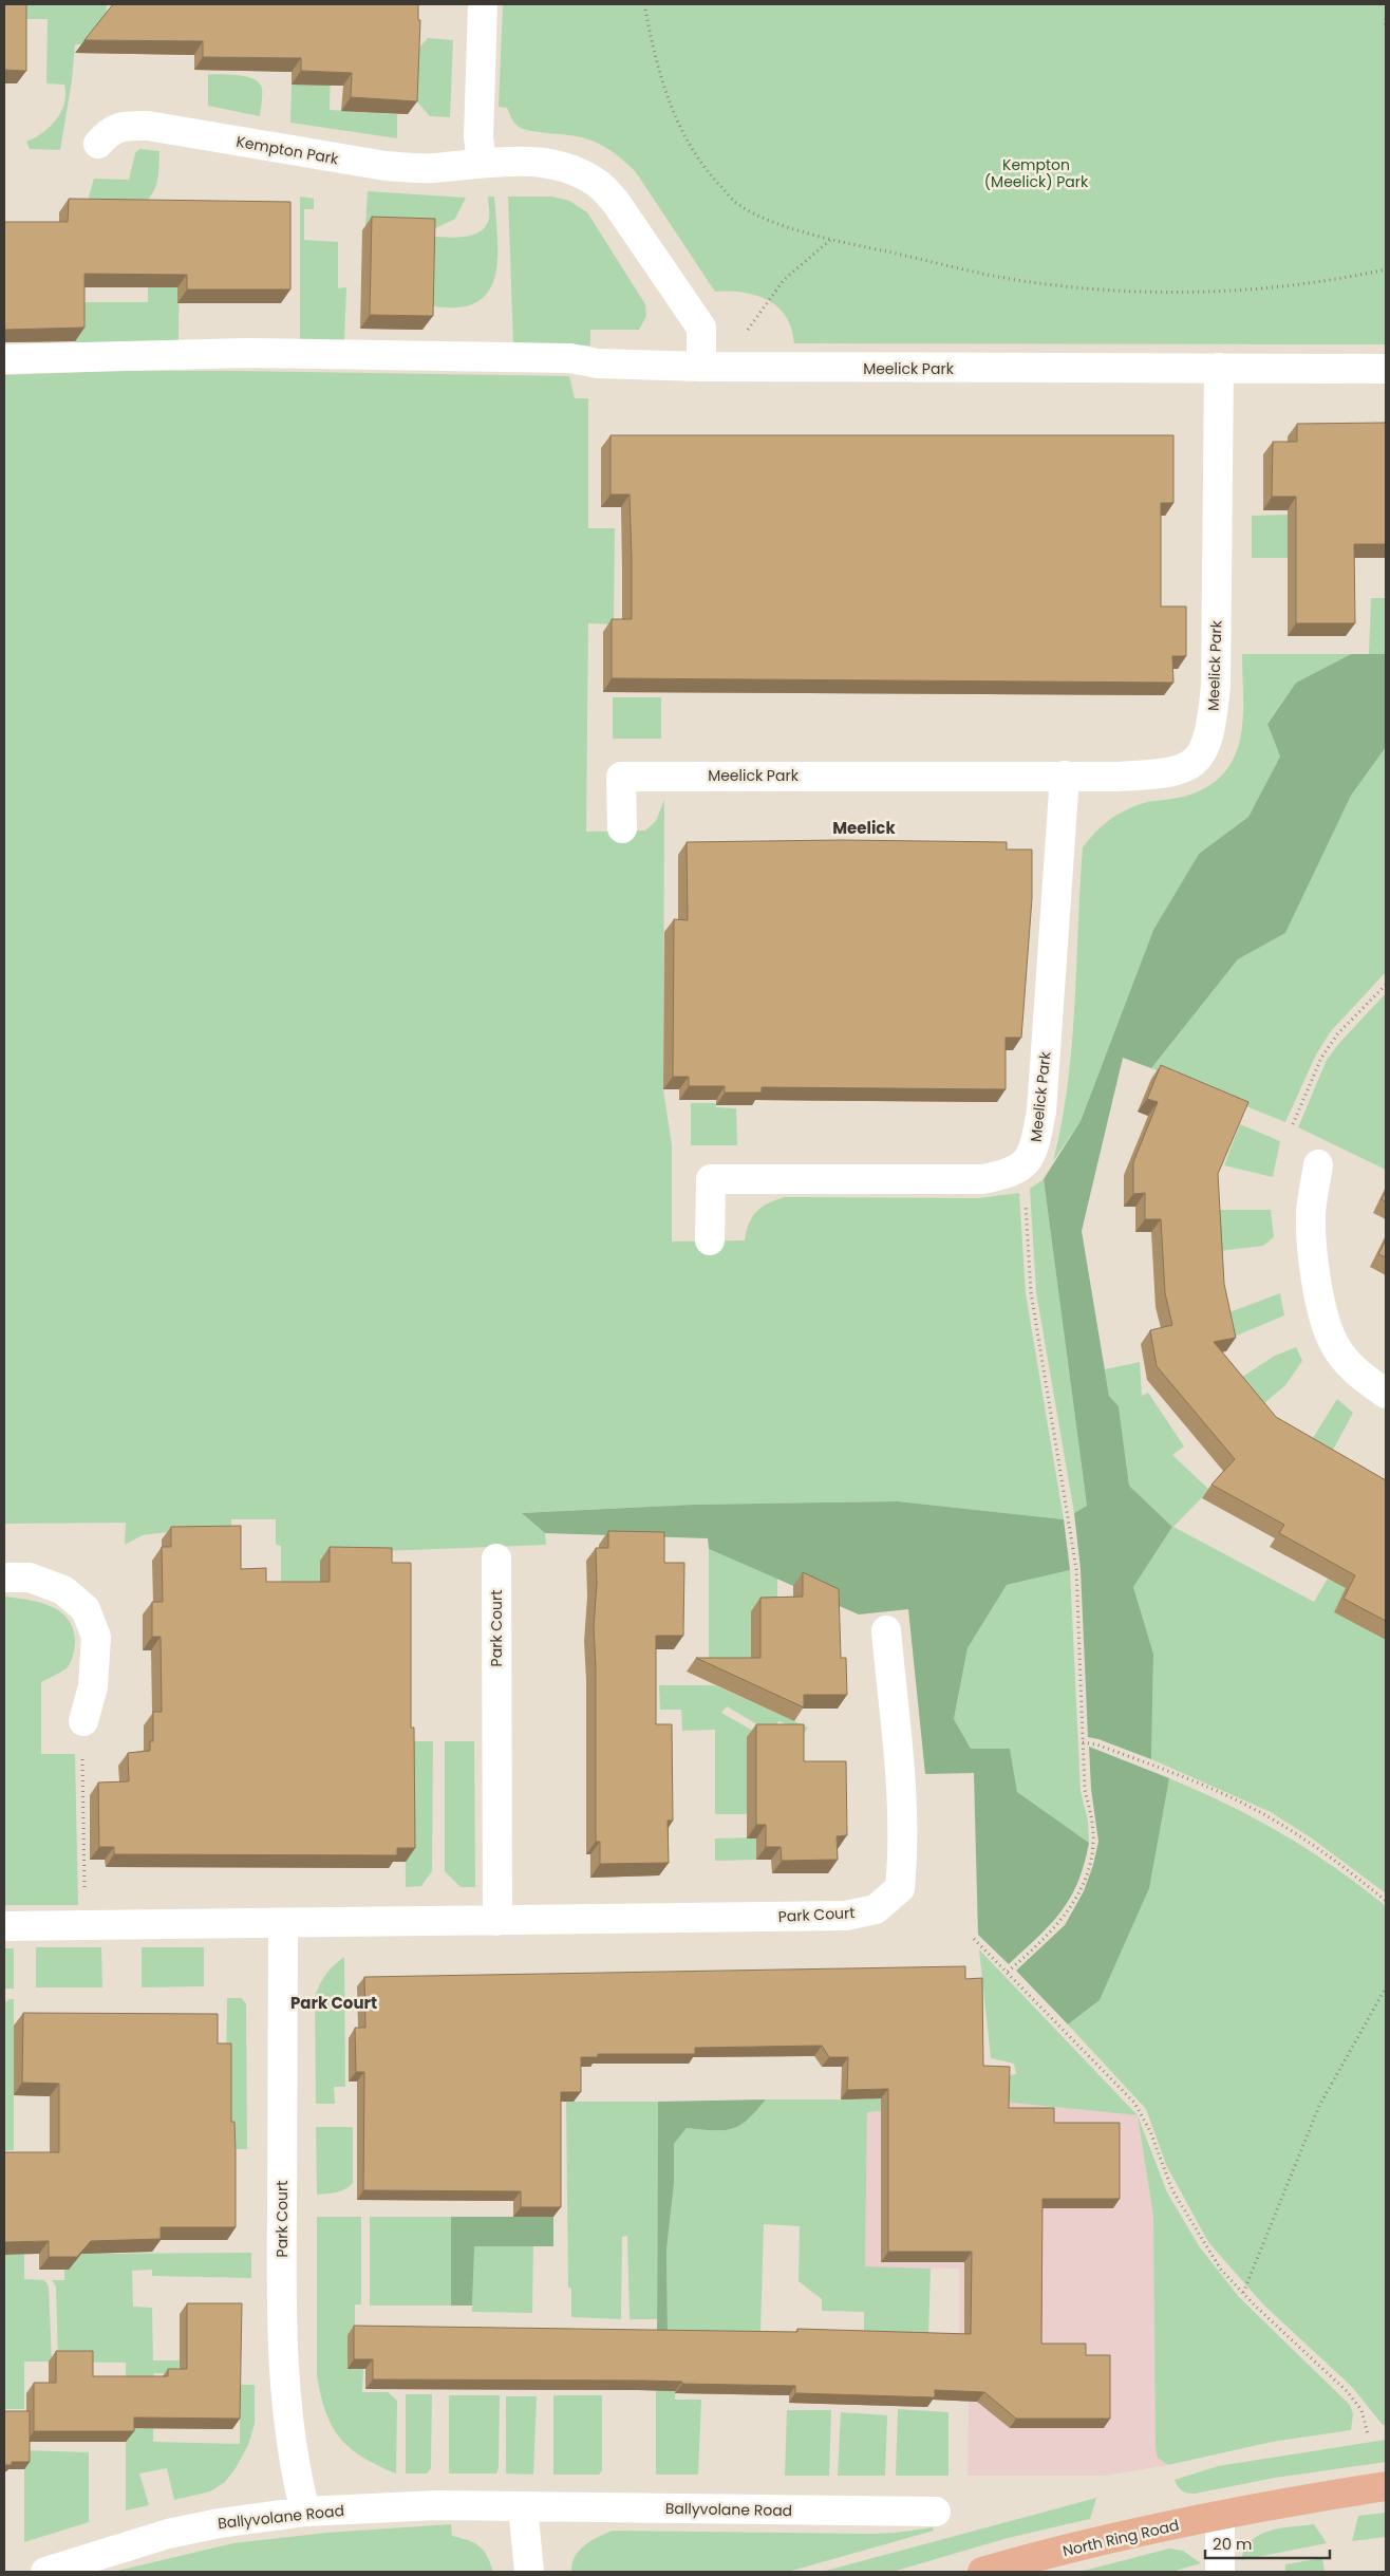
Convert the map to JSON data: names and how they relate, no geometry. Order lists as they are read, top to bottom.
{
  "streets": {
    "main road": ["North Ring Road"],
    "street": [
      "Kempton Park",
      "Meelick Park",
      "Park Court",
      "Ballyvolane Road"
    ]
  },
  "crossings": [
    ["Kempton Park", "Meelick Park"],
    ["Park Court", "Ballyvolane Road"]
  ],
  "districts": ["Meelick", "Park Court"],
  "parks": ["Kempton (Meelick) Park"],
  "scale_bar": "20 m"
}
